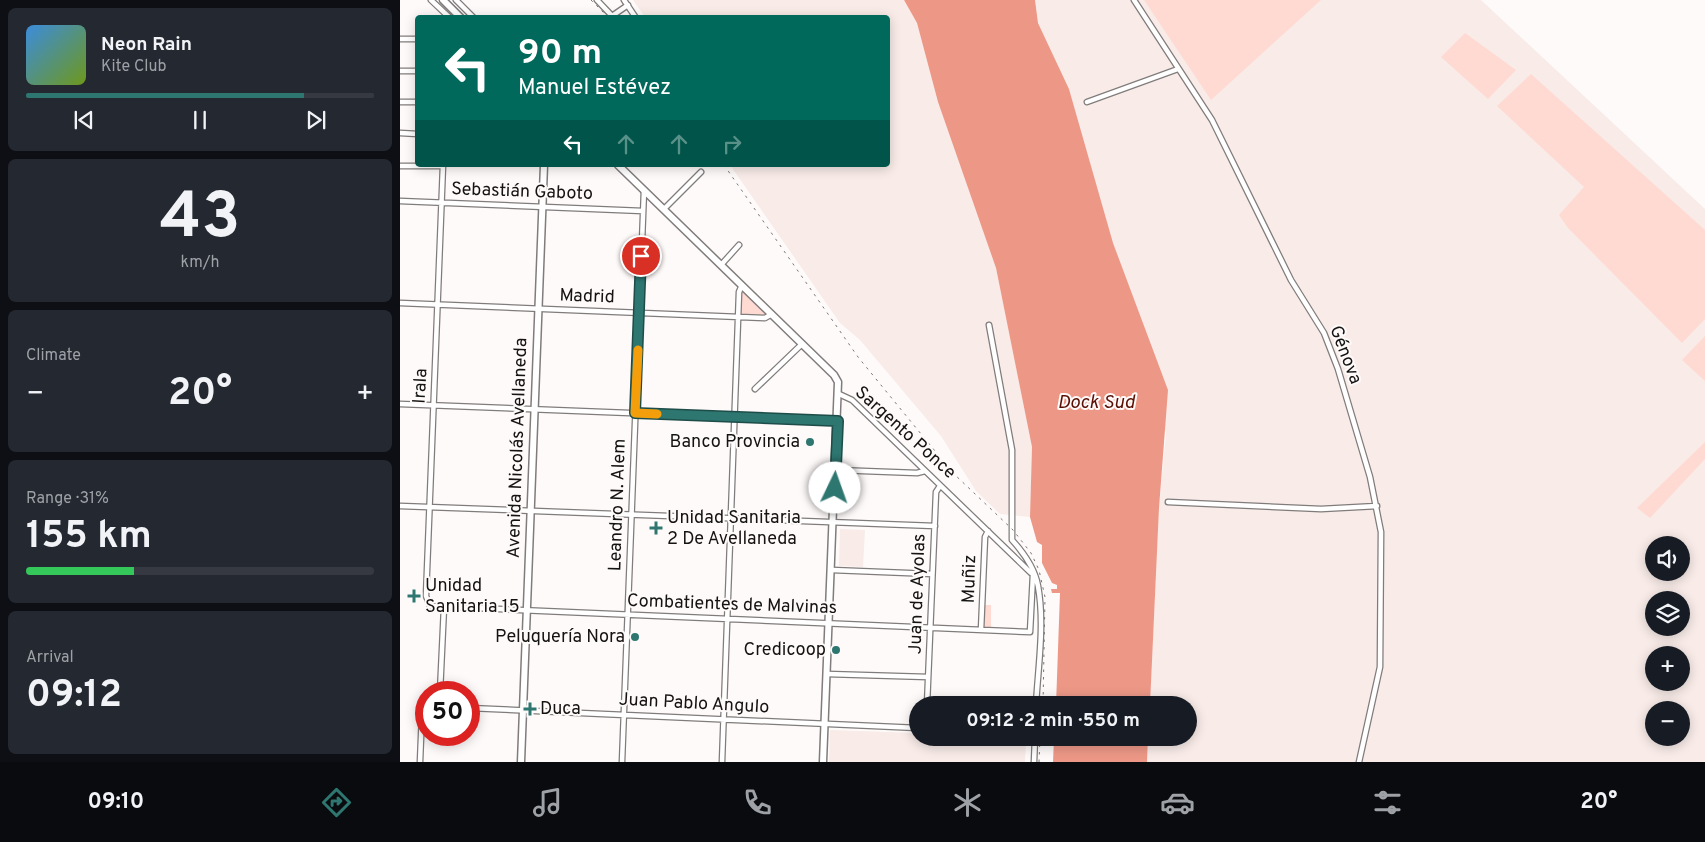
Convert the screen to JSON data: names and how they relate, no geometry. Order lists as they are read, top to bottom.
{
  "streets": {
    "main road": ["Sargento Ponce", "Avenida Nicolás Avellaneda"],
    "street": [
      "Sebastián Gaboto",
      "Madrid",
      "Génova",
      "Irala",
      "Leandro N. Alem",
      "Muñiz",
      "Juan de Ayolas",
      "Combatientes de Malvinas",
      "Juan Pablo Angulo"
    ]
  },
  "crossings": [
    ["Sebastián Gaboto", "Irala"],
    ["Sebastián Gaboto", "Avenida Nicolás Avellaneda"],
    ["Sebastián Gaboto", "Leandro N. Alem"],
    ["Madrid", "Irala"],
    ["Madrid", "Sargento Ponce"],
    ["Madrid", "Avenida Nicolás Avellaneda"],
    ["Madrid", "Leandro N. Alem"],
    ["Irala", "Combatientes de Malvinas"],
    ["Sargento Ponce", "Leandro N. Alem"],
    ["Sargento Ponce", "Muñiz"],
    ["Sargento Ponce", "Juan de Ayolas"],
    ["Sargento Ponce", "Combatientes de Malvinas"],
    ["Avenida Nicolás Avellaneda", "Combatientes de Malvinas"],
    ["Avenida Nicolás Avellaneda", "Juan Pablo Angulo"],
    ["Leandro N. Alem", "Combatientes de Malvinas"],
    ["Leandro N. Alem", "Juan Pablo Angulo"],
    ["Muñiz", "Combatientes de Malvinas"],
    ["Juan de Ayolas", "Combatientes de Malvinas"]
  ],
  "water": ["Dock Sud"],
  "places": {
    "other": ["Banco Provincia", "Peluquería Nora", "Credicoop"],
    "health": ["Unidad Sanitaria 2 De Avellaneda", "Unidad Sanitaria 15", "Duca"]
  },
  "page": {
    "turn": ["90 m", "Manuel Estévez"],
    "song": ["Neon Rain", "Kite Club"],
    "tile": [
      ["43", "km/h"],
      "Climate",
      ["Range · 31%", "155 km"],
      ["Arrival", "09:12"]
    ],
    "heat": ["−", "20°", "+"],
    "map_buttons": ["+", "−"],
    "limit": "50",
    "trip": "09:12 · 2 min · 550 m",
    "tabs": ["09:10", "20°"]
  }
}
